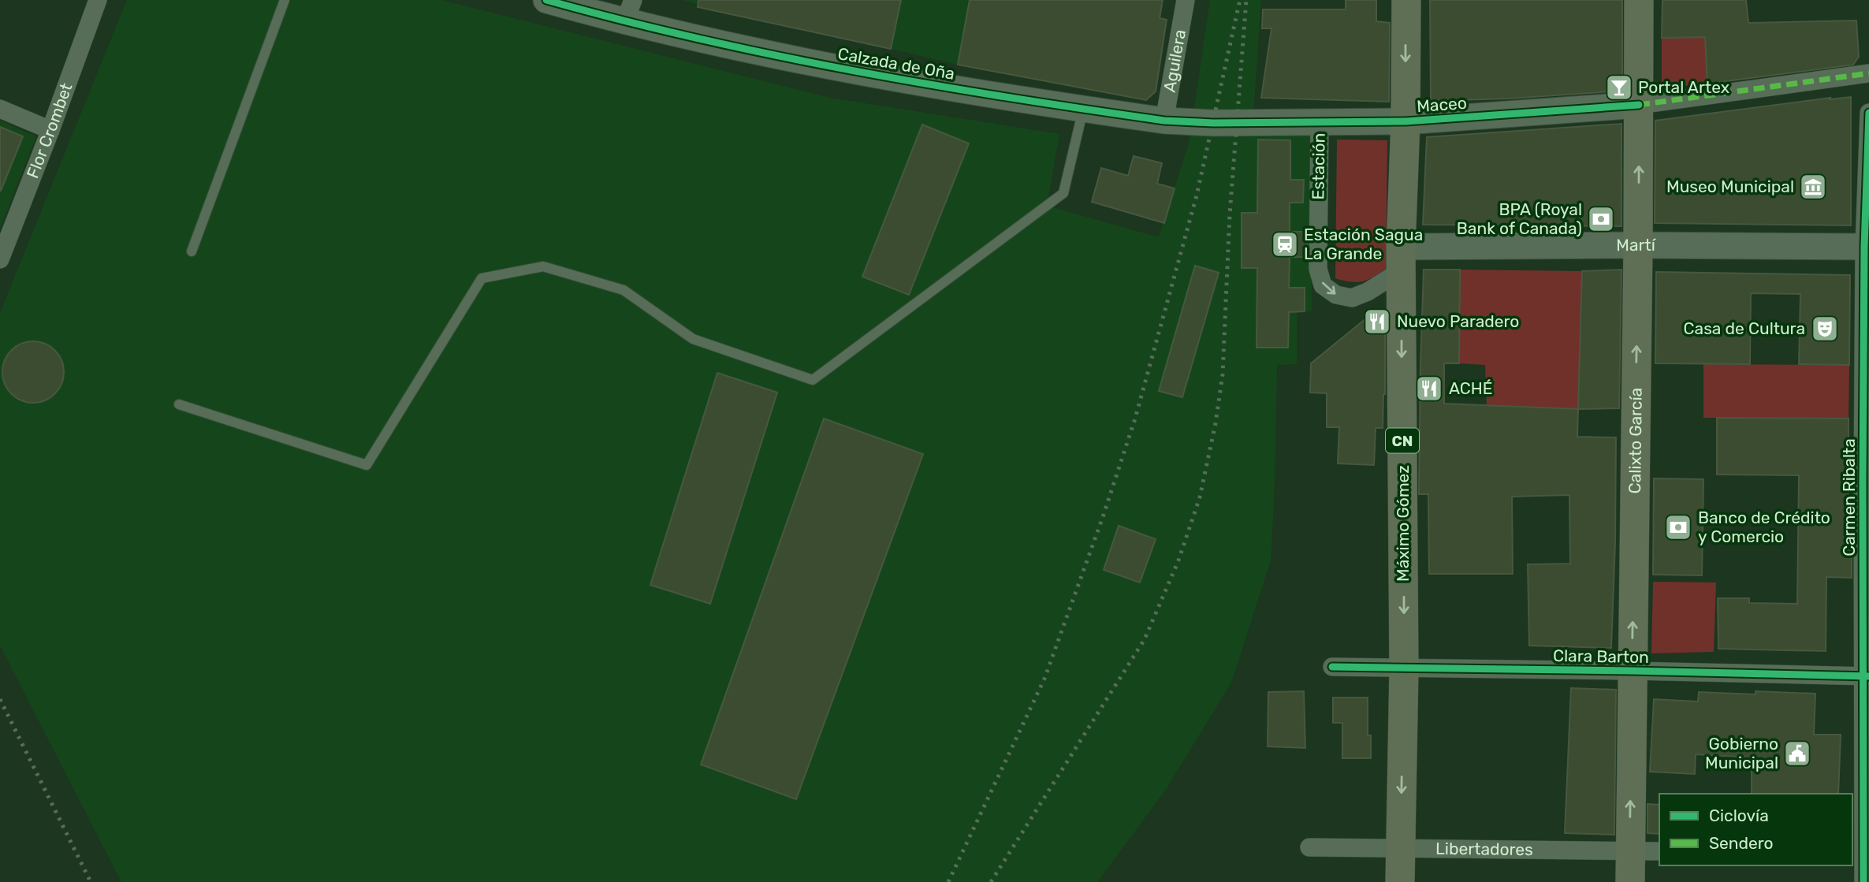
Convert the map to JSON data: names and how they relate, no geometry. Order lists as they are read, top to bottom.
{
  "streets": {
    "main road": ["CN", "Calixto García", "Máximo Gómez"],
    "street": [
      "Aguilera",
      "Calzada de Oña",
      "Maceo",
      "Flor Crombet",
      "Estación",
      "Martí",
      "Carmen Ribalta",
      "Clara Barton",
      "Libertadores"
    ]
  },
  "crossings": [
    ["Aguilera", "Calzada de Oña"],
    ["Calzada de Oña", "Maceo"],
    ["Maceo", "Estación"],
    ["Maceo", "Calixto García"],
    ["Maceo", "Máximo Gómez"],
    ["Estación", "Martí"],
    ["Estación", "Máximo Gómez"],
    ["Martí", "Calixto García"],
    ["Martí", "Carmen Ribalta"],
    ["Martí", "Máximo Gómez"],
    ["Calixto García", "Clara Barton"],
    ["Calixto García", "Libertadores"],
    ["Carmen Ribalta", "Clara Barton"],
    ["Máximo Gómez", "Clara Barton"],
    ["Máximo Gómez", "Libertadores"]
  ],
  "one_way": ["Estación", "Calixto García", "Máximo Gómez"],
  "places": {
    "bar": ["Portal Artex"],
    "museum": ["Museo Municipal"],
    "bank": ["BPA (Royal Bank of Canada)", "Banco de Crédito y Comercio"],
    "station": ["Estación Sagua La Grande"],
    "restaurant": ["Nuevo Paradero", "ACHÉ"],
    "theatre": ["Casa de Cultura"],
    "public building": ["Gobierno Municipal"]
  },
  "legend": ["Ciclovía", "Sendero"]
}
